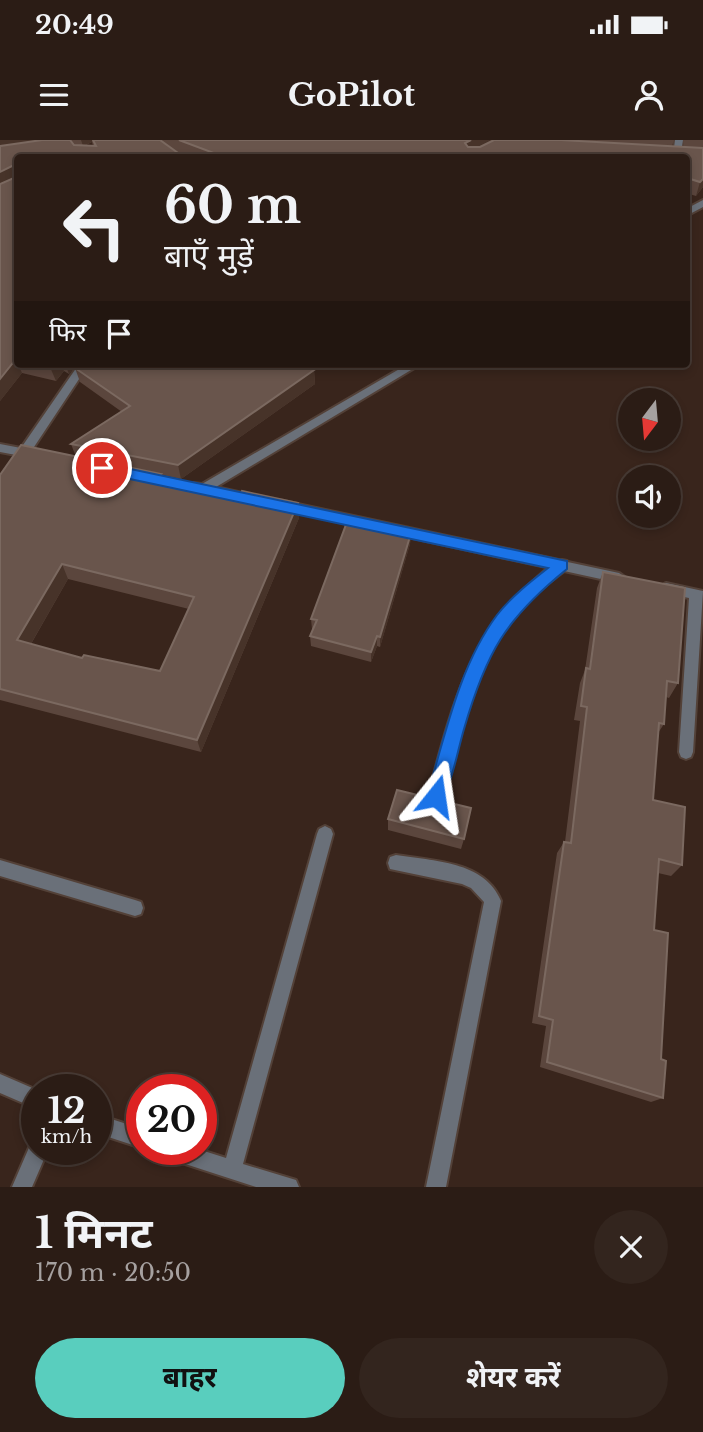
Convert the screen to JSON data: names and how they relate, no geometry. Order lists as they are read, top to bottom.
{
  "north": "bottom",
  "page": {
    "status": "20:49",
    "header": "GoPilot",
    "turn": ["60 m", "बाएँ मुड़ें"],
    "then": "फिर",
    "speed": "12 km/h",
    "limit": "20",
    "heading": ["1 मिनट", "170 m · 20:50"],
    "buttons": ["बाहर", "शेयर करें"]
  }
}
